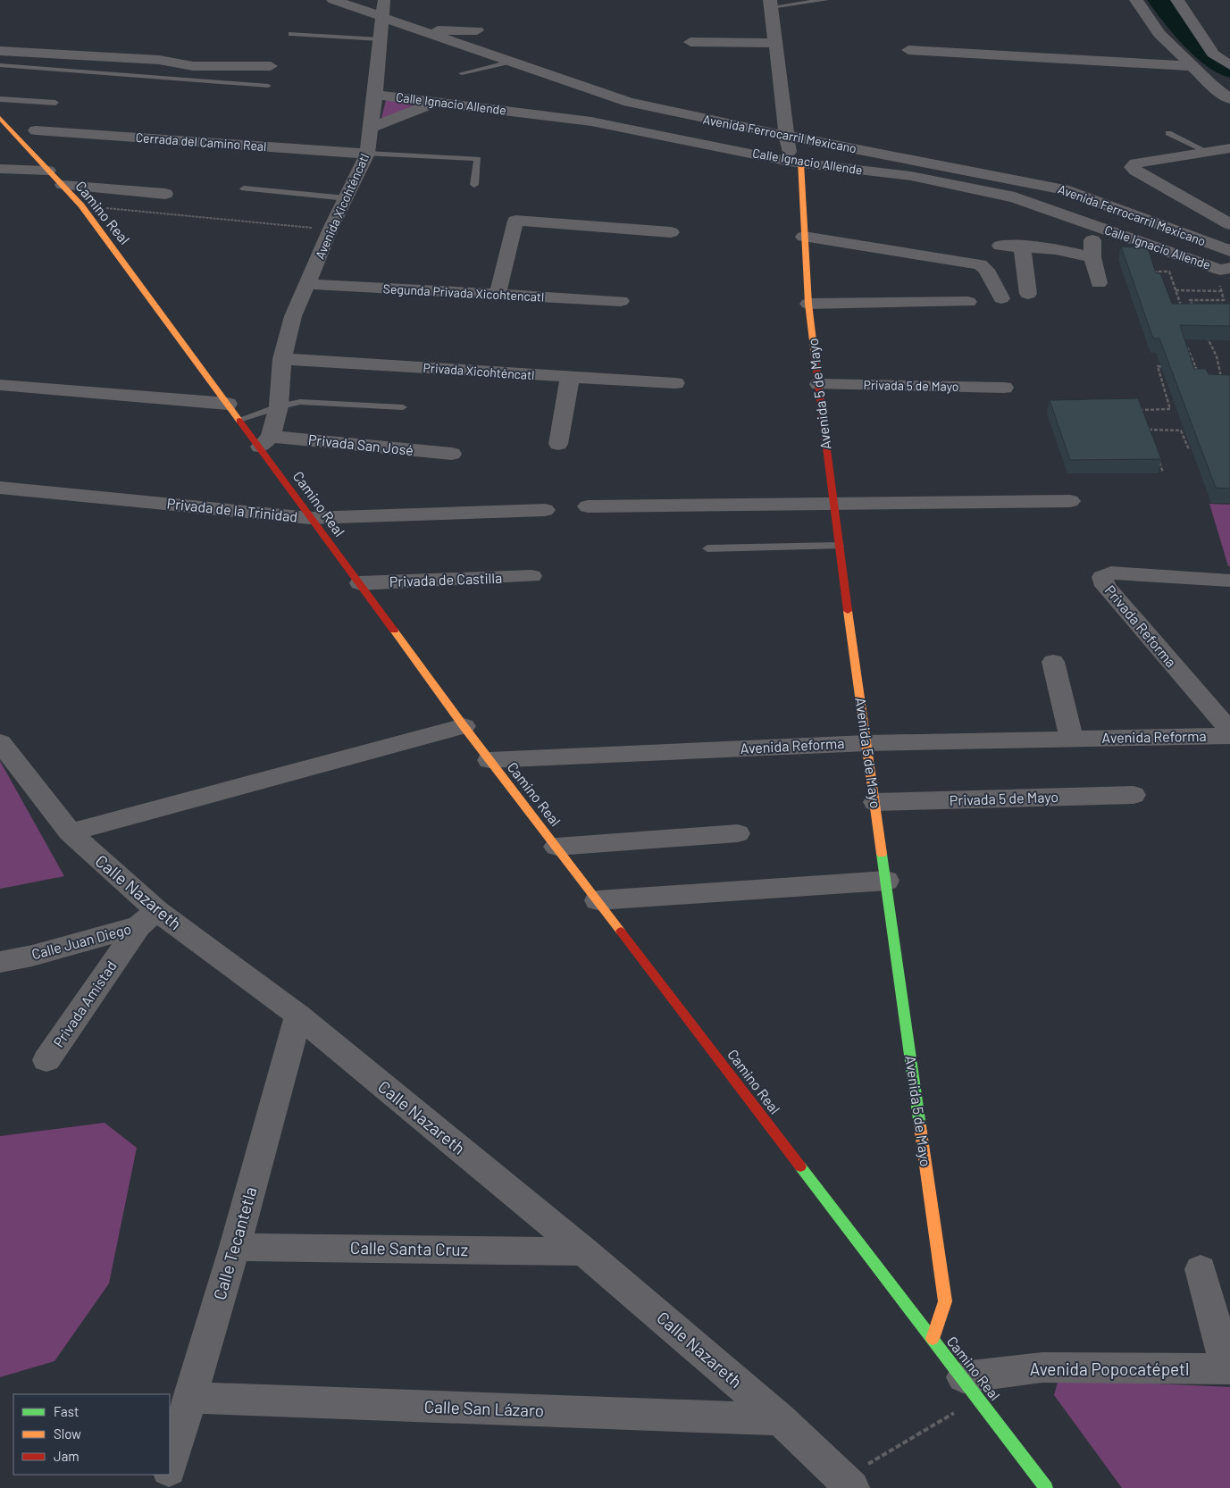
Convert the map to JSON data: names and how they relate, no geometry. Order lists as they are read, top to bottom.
{
  "streets": {
    "main road": ["Camino Real", "Avenida 5 de Mayo"],
    "street": [
      "Calle Ignacio Allende",
      "Avenida Ferrocarril Mexicano",
      "Cerrada del Camino Real",
      "Avenida Xicohténcatl",
      "Segunda Privada Xicohtencatl",
      "Privada Xicohténcatl",
      "Privada 5 de Mayo",
      "Privada San José",
      "Privada de la Trinidad",
      "Privada de Castilla",
      "Privada Reforma",
      "Avenida Reforma",
      "Calle Nazareth",
      "Calle Juan Diego",
      "Privada Amistad",
      "Calle Tecantetla",
      "Calle Santa Cruz",
      "Avenida Popocatépetl",
      "Calle San Lázaro"
    ]
  },
  "crossings": [
    ["Calle Ignacio Allende", "Avenida Xicohténcatl"],
    ["Calle Ignacio Allende", "Avenida 5 de Mayo"],
    ["Avenida Ferrocarril Mexicano", "Avenida Xicohténcatl"],
    ["Avenida Ferrocarril Mexicano", "Avenida 5 de Mayo"],
    ["Cerrada del Camino Real", "Avenida Xicohténcatl"],
    ["Avenida Xicohténcatl", "Camino Real"],
    ["Avenida Xicohténcatl", "Segunda Privada Xicohtencatl"],
    ["Avenida Xicohténcatl", "Privada Xicohténcatl"],
    ["Avenida Xicohténcatl", "Privada San José"],
    ["Camino Real", "Avenida 5 de Mayo"],
    ["Camino Real", "Privada San José"],
    ["Camino Real", "Privada de la Trinidad"],
    ["Camino Real", "Privada de Castilla"],
    ["Camino Real", "Avenida Reforma"],
    ["Camino Real", "Avenida Popocatépetl"],
    ["Privada 5 de Mayo", "Avenida 5 de Mayo"],
    ["Avenida 5 de Mayo", "Avenida Reforma"],
    ["Calle Nazareth", "Calle Juan Diego"],
    ["Calle Nazareth", "Privada Amistad"],
    ["Calle Nazareth", "Calle Tecantetla"],
    ["Calle Nazareth", "Calle Santa Cruz"],
    ["Calle Nazareth", "Calle San Lázaro"],
    ["Calle Juan Diego", "Privada Amistad"],
    ["Calle Tecantetla", "Calle Santa Cruz"],
    ["Calle Tecantetla", "Calle San Lázaro"]
  ],
  "legend": ["Fast", "Slow", "Jam"]
}
